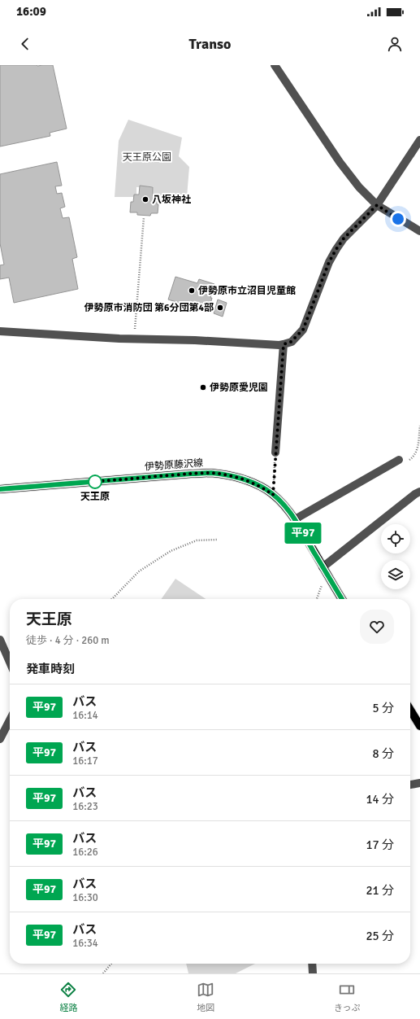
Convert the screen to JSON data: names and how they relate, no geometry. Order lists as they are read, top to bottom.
{
  "streets": {
    "main road": ["伊勢原藤沢線"]
  },
  "parks": ["天王原公園"],
  "places": [
    "八坂神社",
    "伊勢原市立沼目児童館",
    "伊勢原市消防団 第6分団第4部",
    "伊勢原愛児園",
    "天王原"
  ],
  "lines": ["bus line 平97"],
  "page": {
    "status": "16:09",
    "header": "Transo",
    "on_map": "平97",
    "heading": [
      ["天王原", "徒歩 · 4 分 · 260 m"],
      "発車時刻"
    ],
    "list": [
      {
        "mark": "平97",
        "name": "バス",
        "note": "16:14",
        "value": "5 分"
      },
      {
        "mark": "平97",
        "name": "バス",
        "note": "16:17",
        "value": "8 分"
      },
      {
        "mark": "平97",
        "name": "バス",
        "note": "16:23",
        "value": "14 分"
      },
      {
        "mark": "平97",
        "name": "バス",
        "note": "16:26",
        "value": "17 分"
      },
      {
        "mark": "平97",
        "name": "バス",
        "note": "16:30",
        "value": "21 分"
      },
      {
        "mark": "平97",
        "name": "バス",
        "note": "16:34",
        "value": "25 分"
      }
    ],
    "tabs": ["経路", "地図", "きっぷ"]
  }
}
